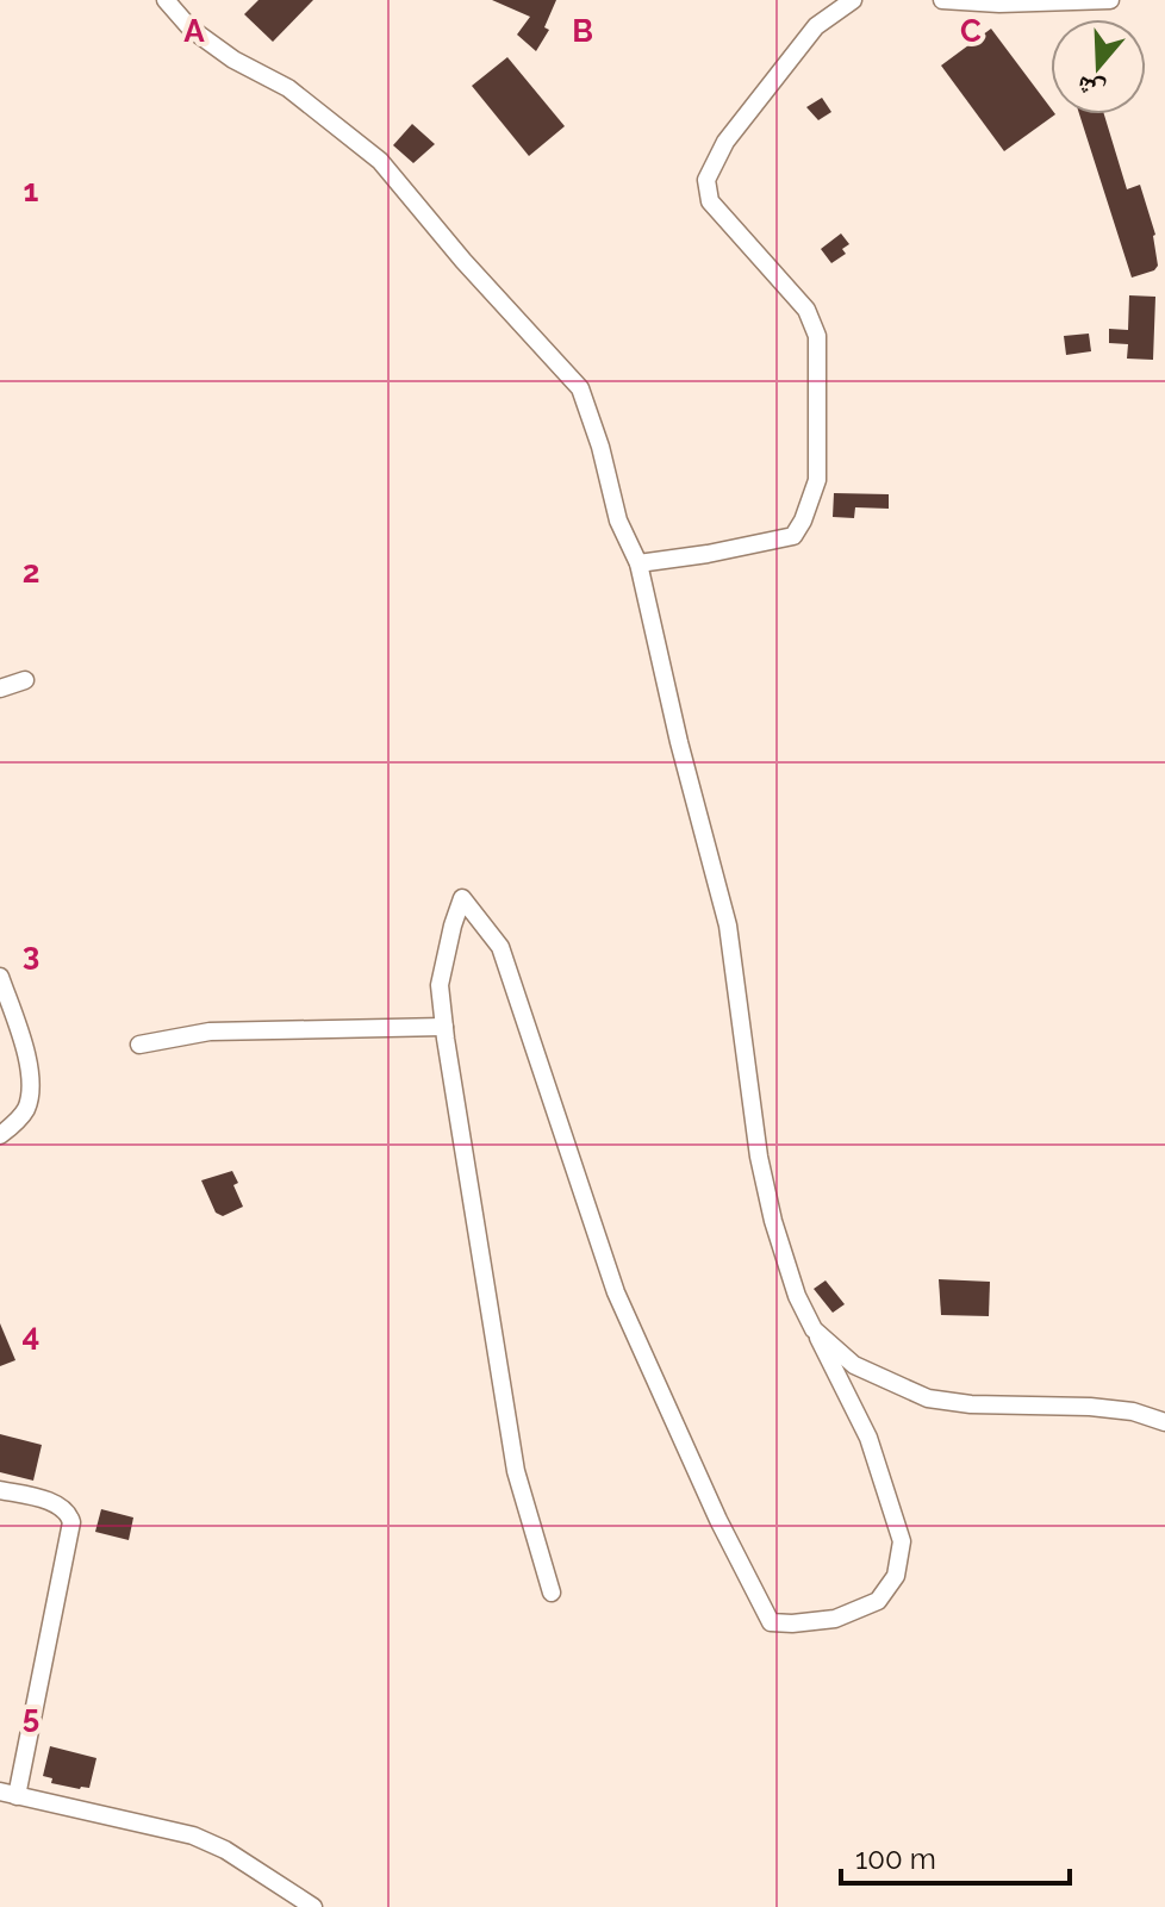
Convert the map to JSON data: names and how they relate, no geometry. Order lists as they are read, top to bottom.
{
  "scale_bar": "100 m",
  "north": "bottom",
  "grid": {
    "columns": ["A", "B", "C"],
    "rows": [
      "1",
      "2",
      "3",
      "4",
      "5"
    ]
  }
}
